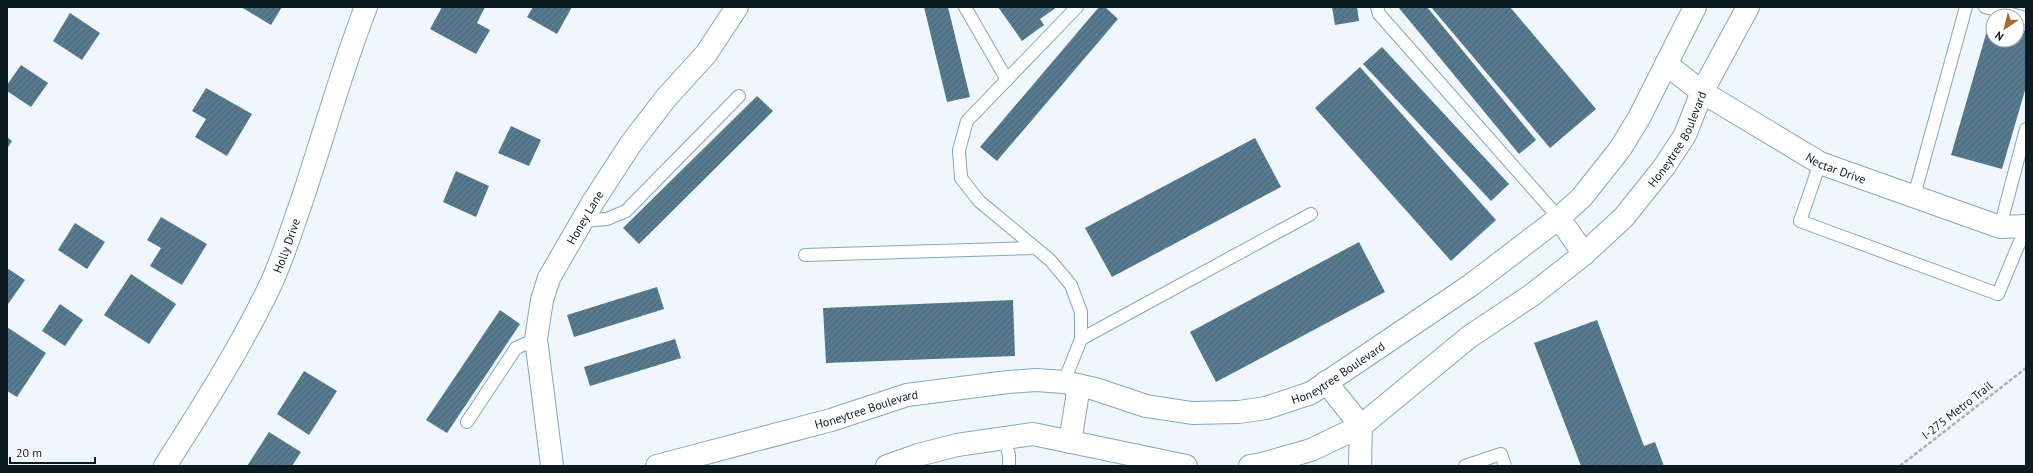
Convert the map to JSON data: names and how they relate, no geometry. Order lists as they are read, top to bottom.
{
  "streets": {
    "street": [
      "Honeytree Boulevard",
      "Nectar Drive",
      "Honey Lane",
      "Holly Drive"
    ],
    "path": ["I-275 Metro Trail"]
  },
  "crossings": [
    ["Honeytree Boulevard", "Nectar Drive"]
  ],
  "scale_bar": "20 m",
  "north": "bottom left"
}
